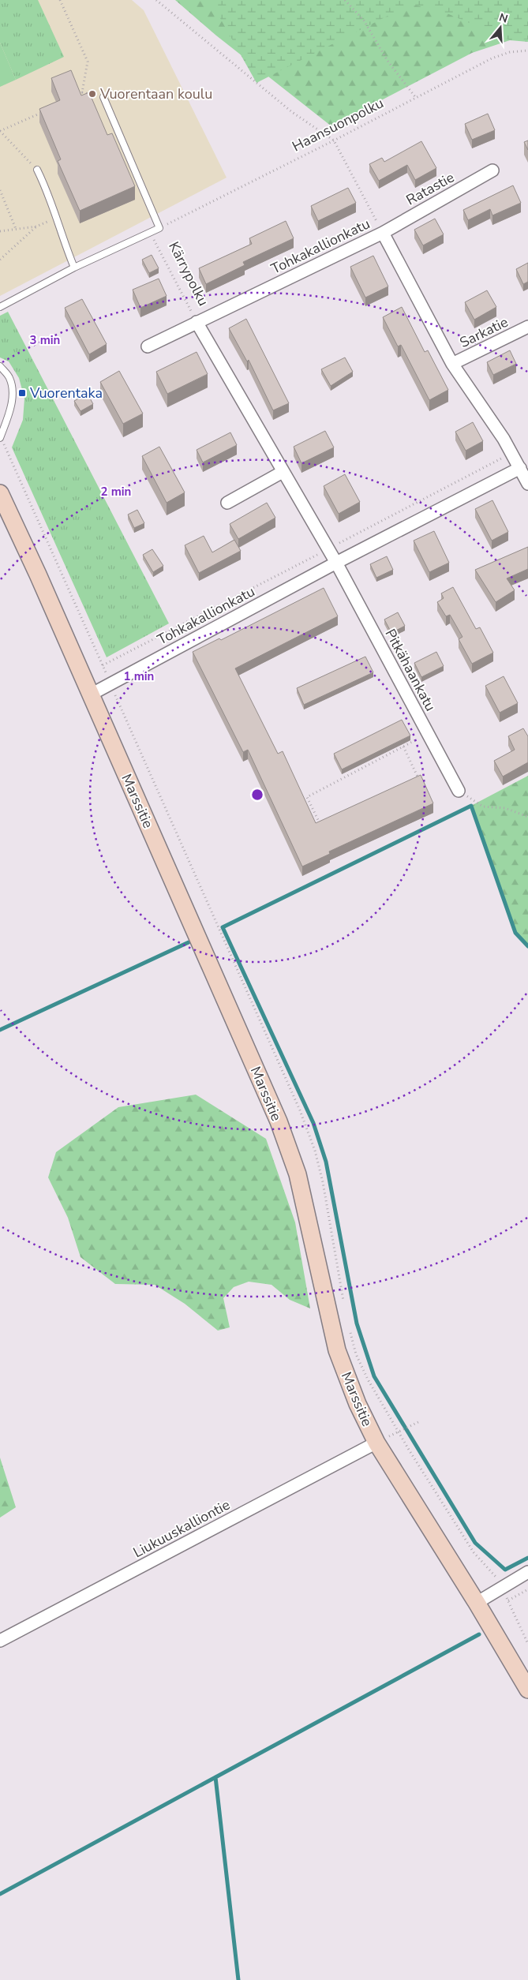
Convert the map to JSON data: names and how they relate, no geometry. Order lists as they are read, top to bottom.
{
  "streets": {
    "main road": ["Marssitie"],
    "street": [
      "Ratastie",
      "Tohkakallionkatu",
      "Kärrypolku",
      "Sarkatie",
      "Pitkähaankatu",
      "Liukuuskalliontie"
    ],
    "path": ["Haansuonpolku"]
  },
  "crossings": [
    ["Ratastie", "Tohkakallionkatu"],
    ["Tohkakallionkatu", "Kärrypolku"],
    ["Tohkakallionkatu", "Sarkatie"],
    ["Tohkakallionkatu", "Pitkähaankatu"],
    ["Tohkakallionkatu", "Marssitie"],
    ["Marssitie", "Liukuuskalliontie"]
  ],
  "places": {
    "other": ["Vuorentaan koulu"],
    "transit": ["Vuorentaka"]
  },
  "north": "top",
  "rings": ["3 min", "2 min", "1 min"]
}
